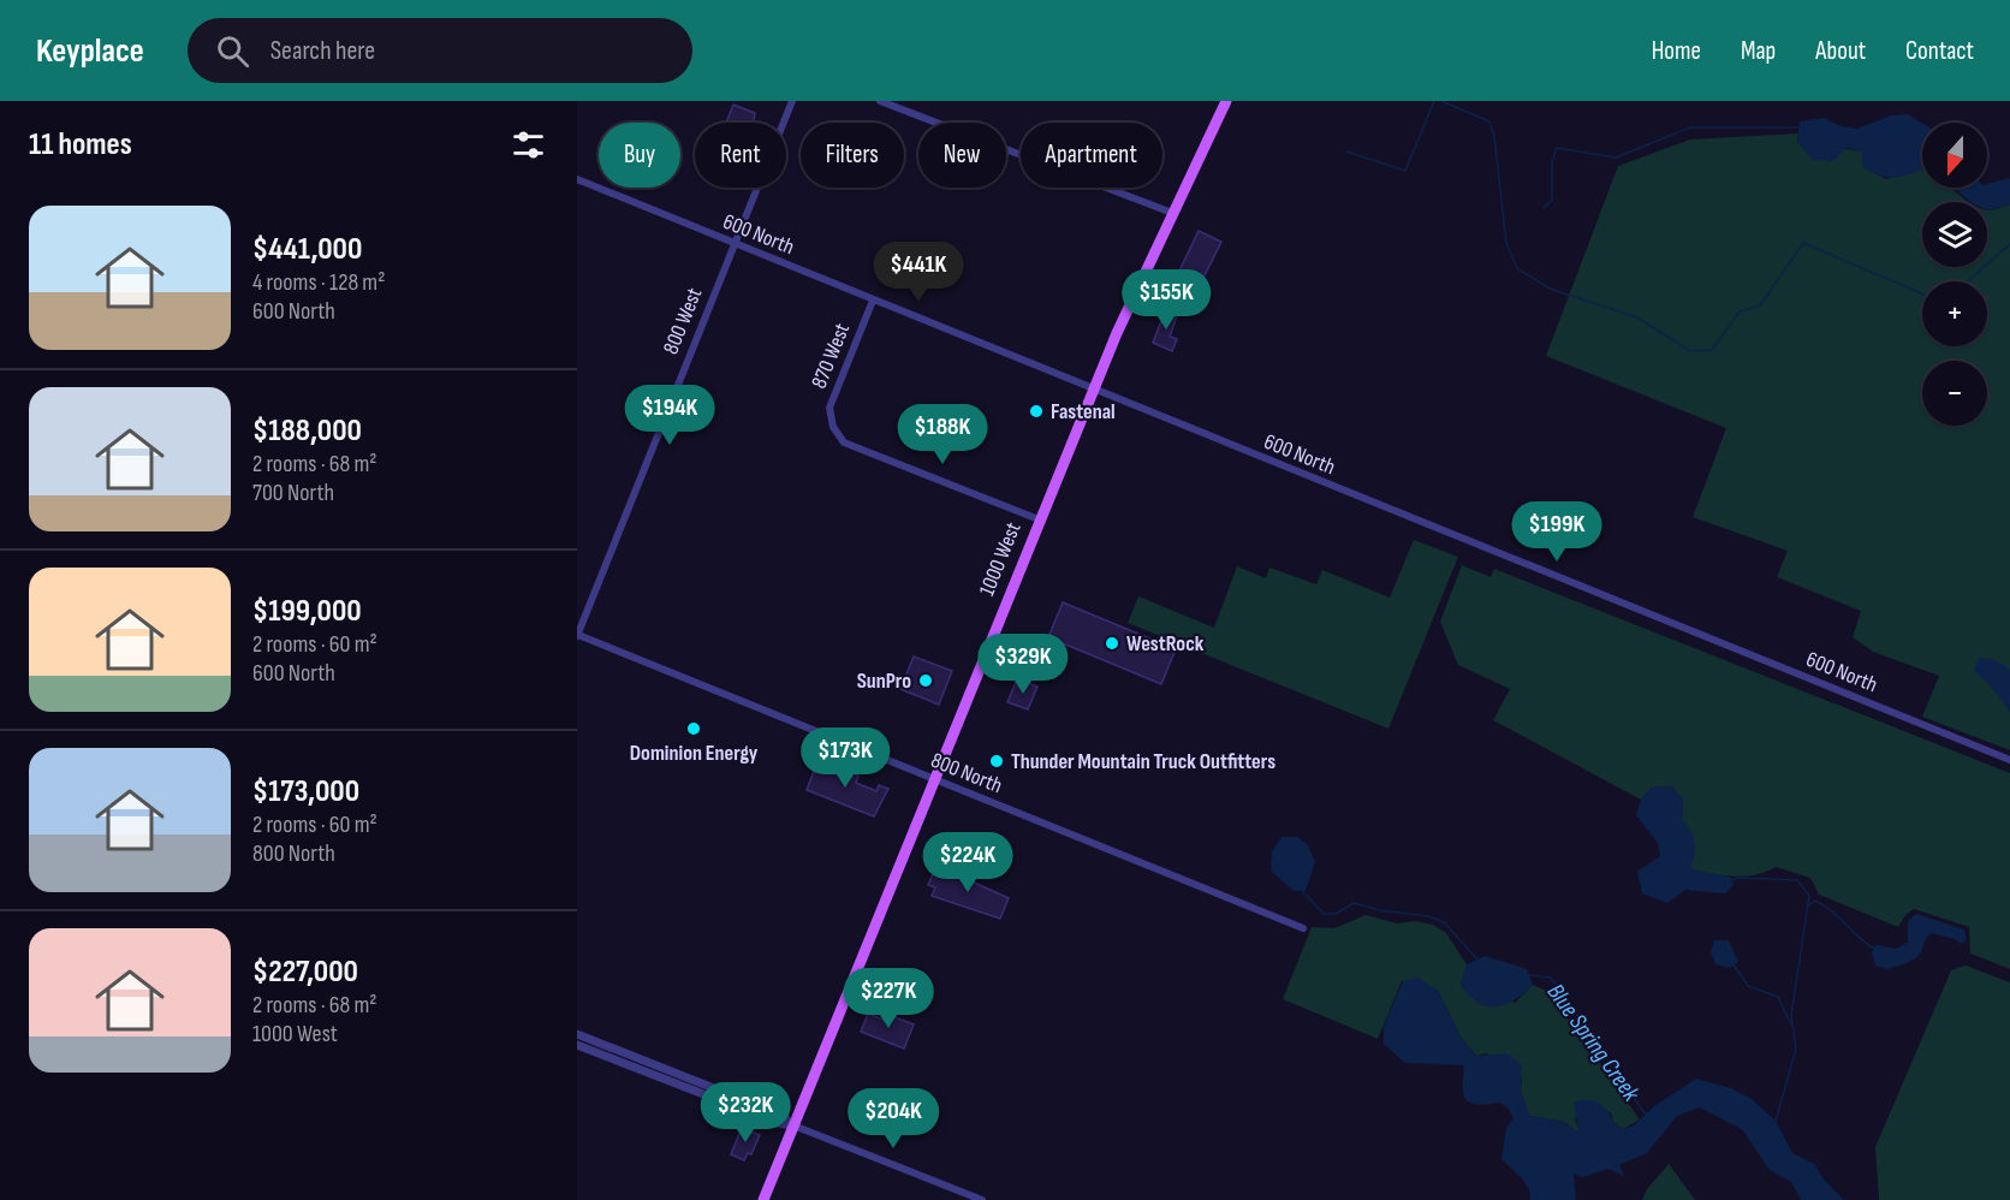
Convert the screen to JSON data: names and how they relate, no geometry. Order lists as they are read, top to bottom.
{
  "streets": {
    "main road": ["1000 West"],
    "street": [
      "600 North",
      "800 West",
      "870 West",
      "800 North"
    ]
  },
  "crossings": [
    ["600 North", "800 West"],
    ["600 North", "870 West"],
    ["600 North", "1000 West"],
    ["800 West", "800 North"],
    ["870 West", "1000 West"],
    ["1000 West", "800 North"]
  ],
  "water": ["Blue Spring Creek"],
  "places": [
    "Fastenal",
    "WestRock",
    "SunPro",
    "Dominion Energy",
    "Thunder Mountain Truck Outfitters"
  ],
  "north": "bottom",
  "page": {
    "header": "Keyplace",
    "search": "Search here",
    "nav": [
      "Home",
      "Map",
      "About",
      "Contact"
    ],
    "heading": "11 homes",
    "map_buttons": ["+", "−"],
    "chip": [
      "Buy",
      "Rent",
      "Filters",
      "New",
      "Apartment"
    ],
    "list": [
      {
        "name": "$441,000",
        "note": "4 rooms · 128 m² · 600 North"
      },
      {
        "name": "$188,000",
        "note": "2 rooms · 68 m² · 700 North"
      },
      {
        "name": "$199,000",
        "note": "2 rooms · 60 m² · 600 North"
      },
      {
        "name": "$173,000",
        "note": "2 rooms · 60 m² · 800 North"
      },
      {
        "name": "$227,000",
        "note": "2 rooms · 68 m² · 1000 West"
      }
    ],
    "price": [
      "$441K",
      "$155K",
      "$194K",
      "$188K",
      "$199K",
      "$329K",
      "$173K",
      "$224K",
      "$227K",
      "$232K",
      "$204K"
    ]
  }
}
